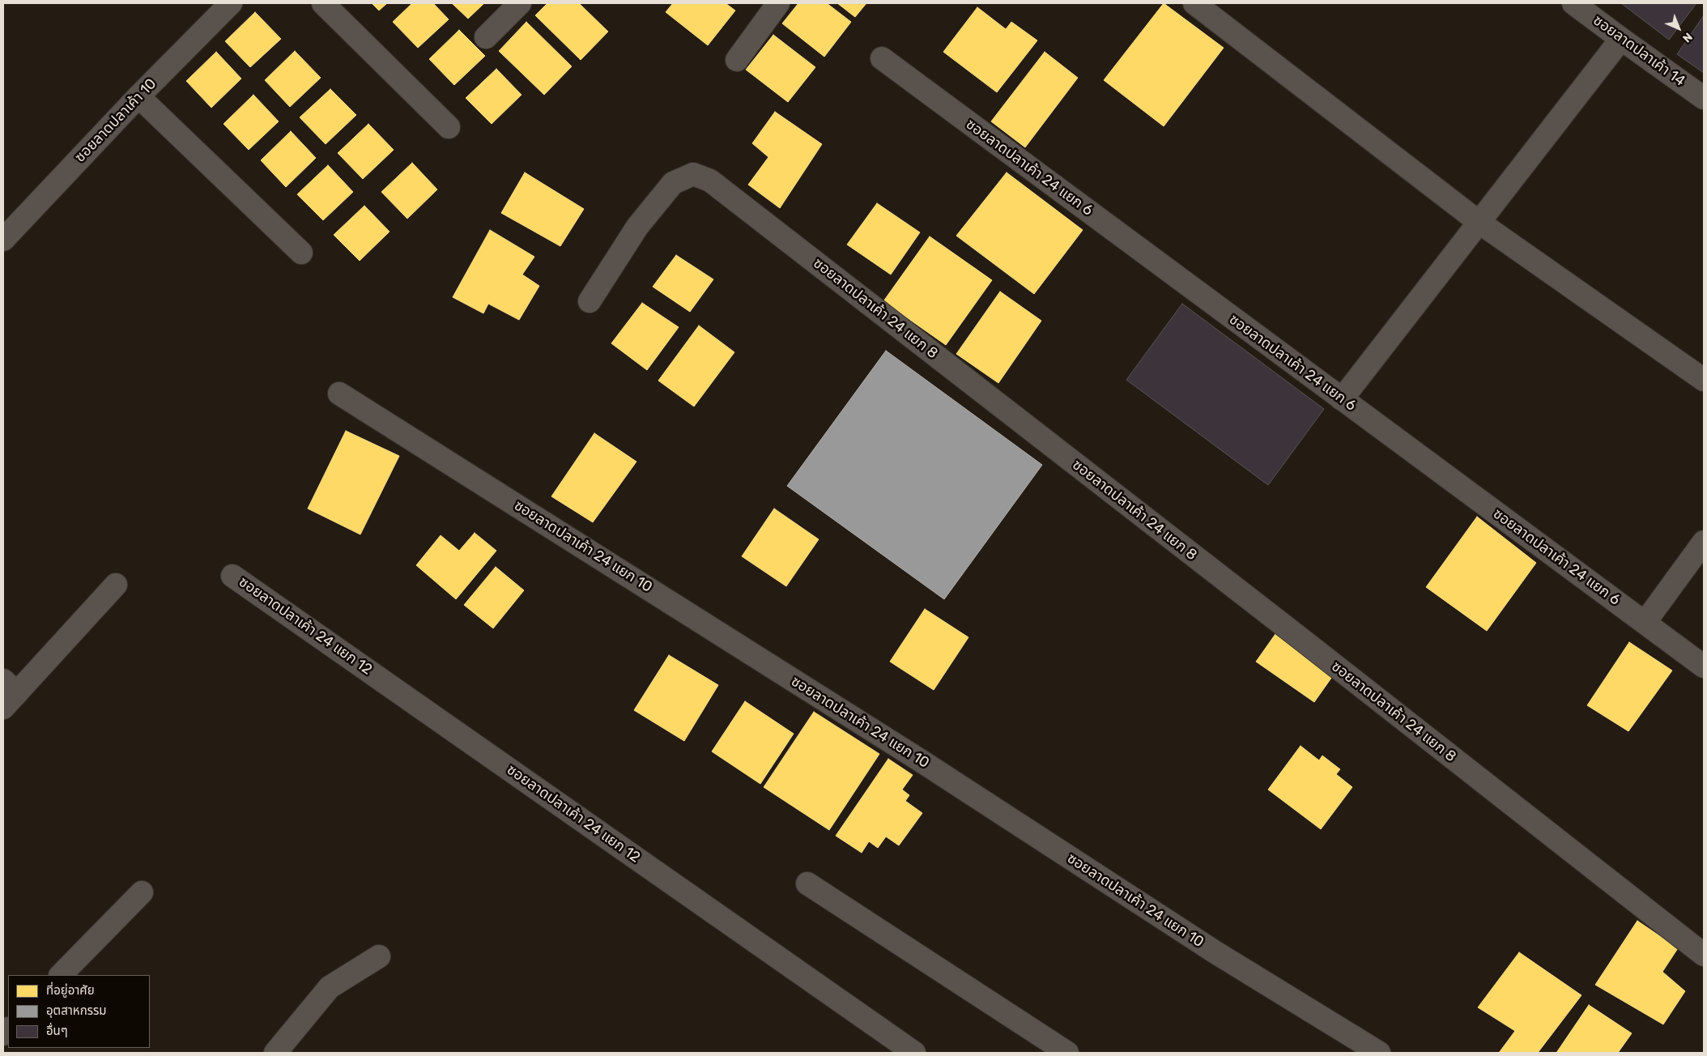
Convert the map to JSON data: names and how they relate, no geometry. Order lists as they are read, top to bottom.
{
  "streets": {
    "street": [
      "ซอยลาดปลาเค้า 14",
      "ซอยลาดปลาเค้า 10",
      "ซอยลาดปลาเค้า 24 แยก 6",
      "ซอยลาดปลาเค้า 24 แยก 8",
      "ซอยลาดปลาเค้า 24 แยก 10",
      "ซอยลาดปลาเค้า 24 แยก 12"
    ]
  },
  "legend": ["ที่อยู่อาศัย", "อุตสาหกรรม", "อื่นๆ"],
  "north": "bottom right"
}
